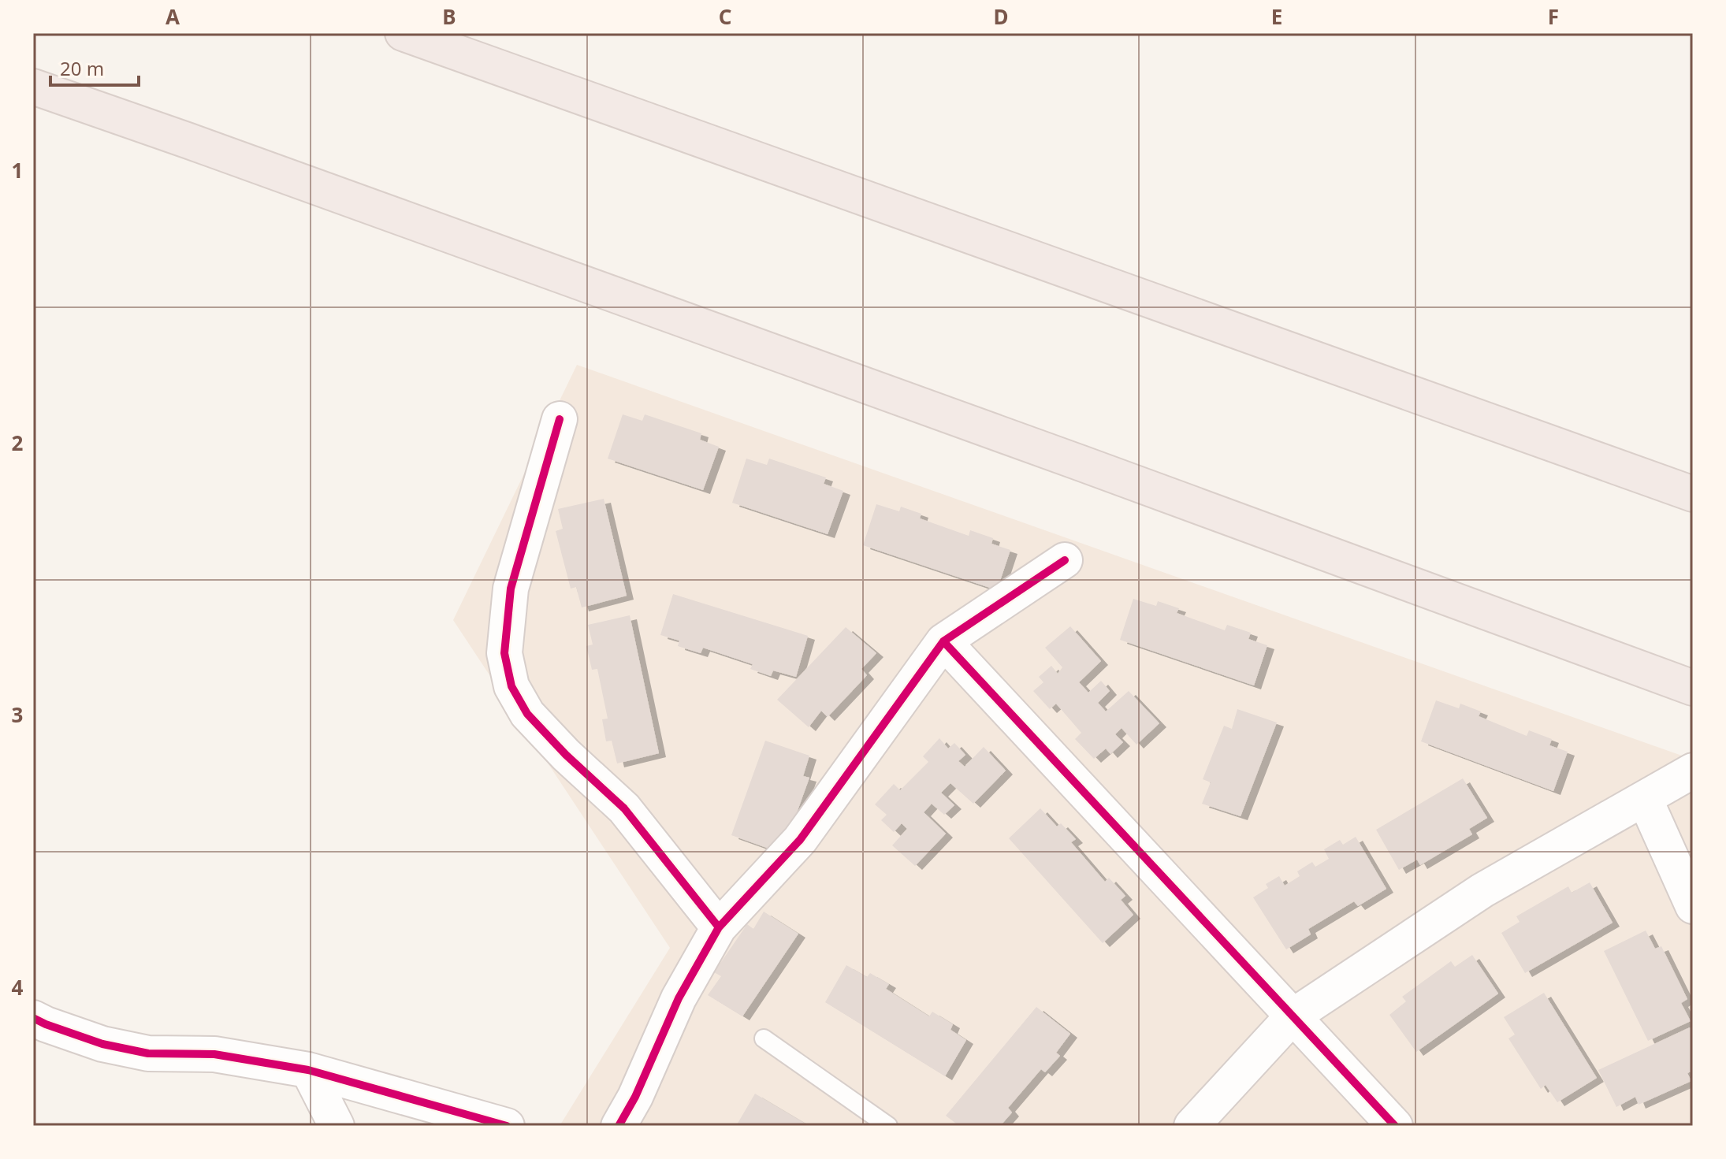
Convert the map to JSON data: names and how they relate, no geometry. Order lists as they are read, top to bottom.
{
  "scale_bar": "20 m",
  "grid": {
    "columns": [
      "A",
      "B",
      "C",
      "D",
      "E",
      "F"
    ],
    "rows": [
      "1",
      "2",
      "3",
      "4"
    ]
  }
}
